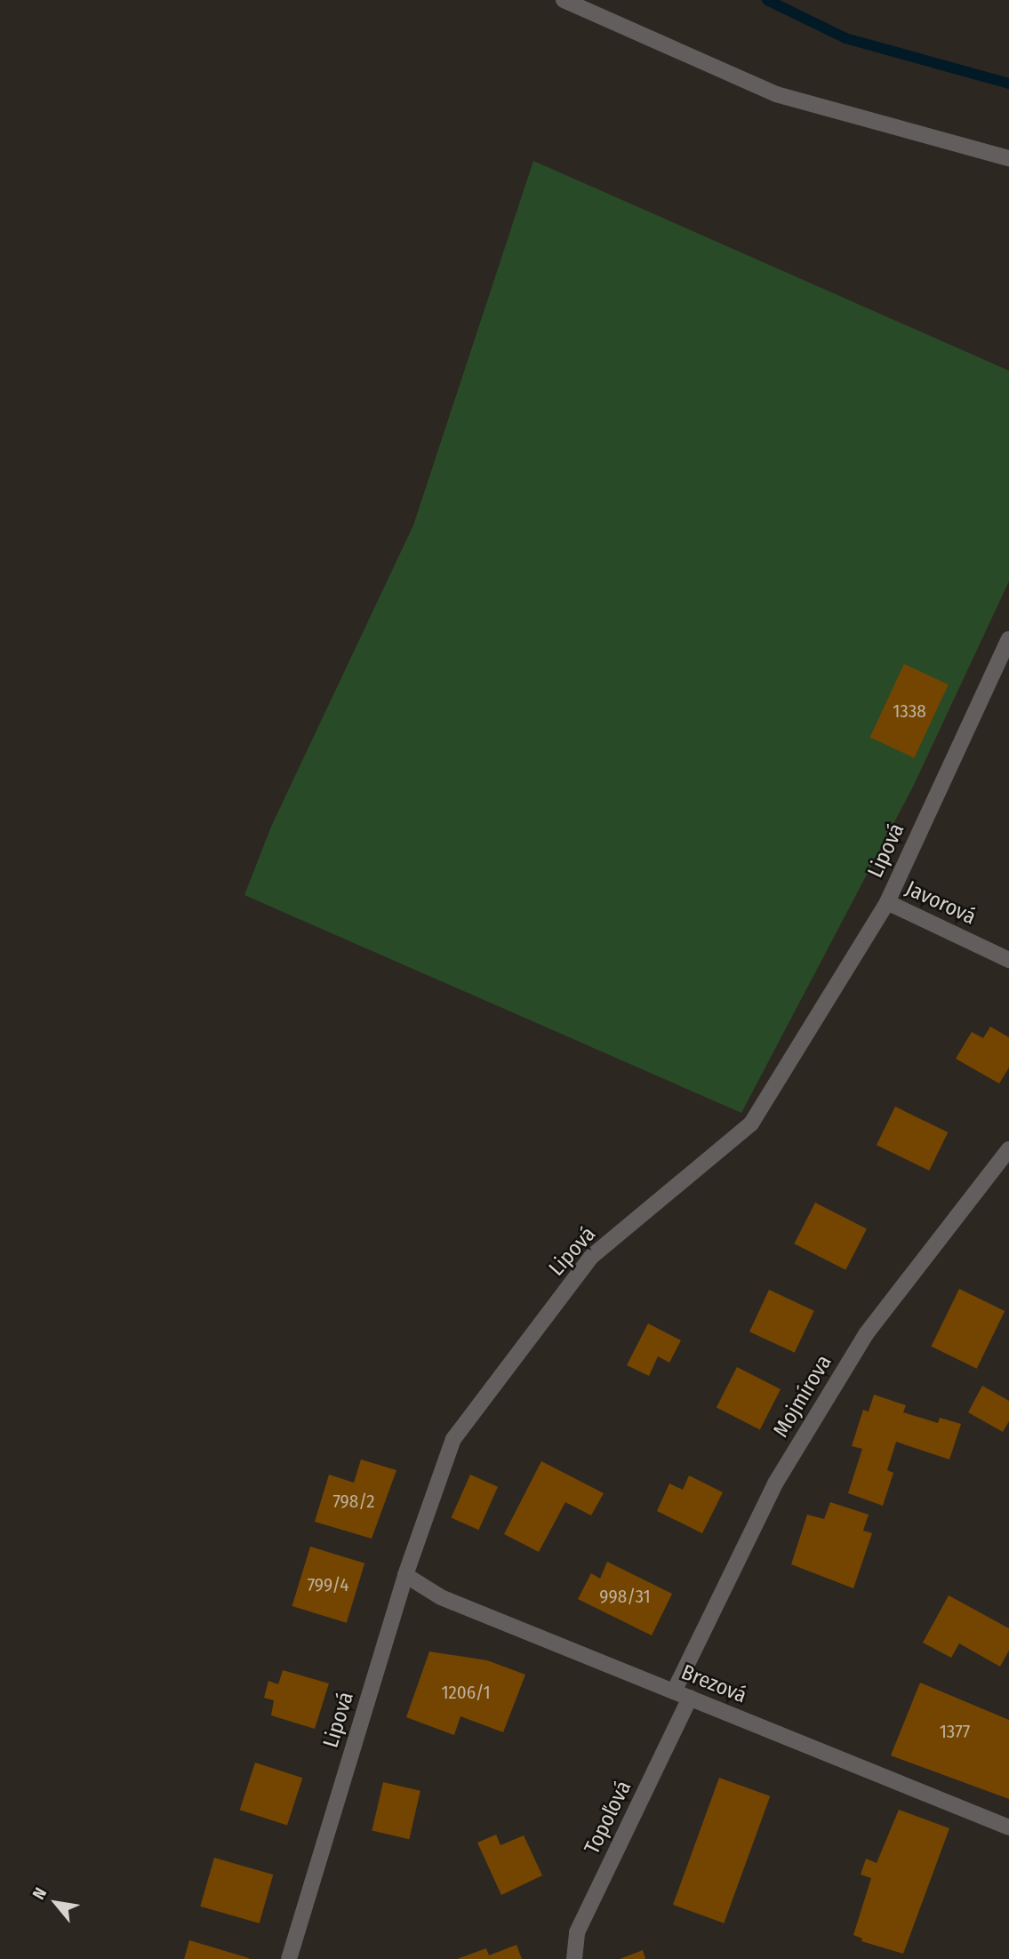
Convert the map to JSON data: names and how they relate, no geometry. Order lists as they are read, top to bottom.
{
  "streets": {
    "street": [
      "Lipová",
      "Javorová",
      "Mojmírova",
      "Brezová",
      "Topoľová"
    ]
  },
  "crossings": [
    ["Lipová", "Javorová"],
    ["Lipová", "Brezová"],
    ["Mojmírova", "Brezová"],
    ["Brezová", "Topoľová"]
  ],
  "house_numbers": [
    "1338",
    "798/2",
    "799/4",
    "998/31",
    "1206/1",
    "1377"
  ],
  "north": "top left"
}
